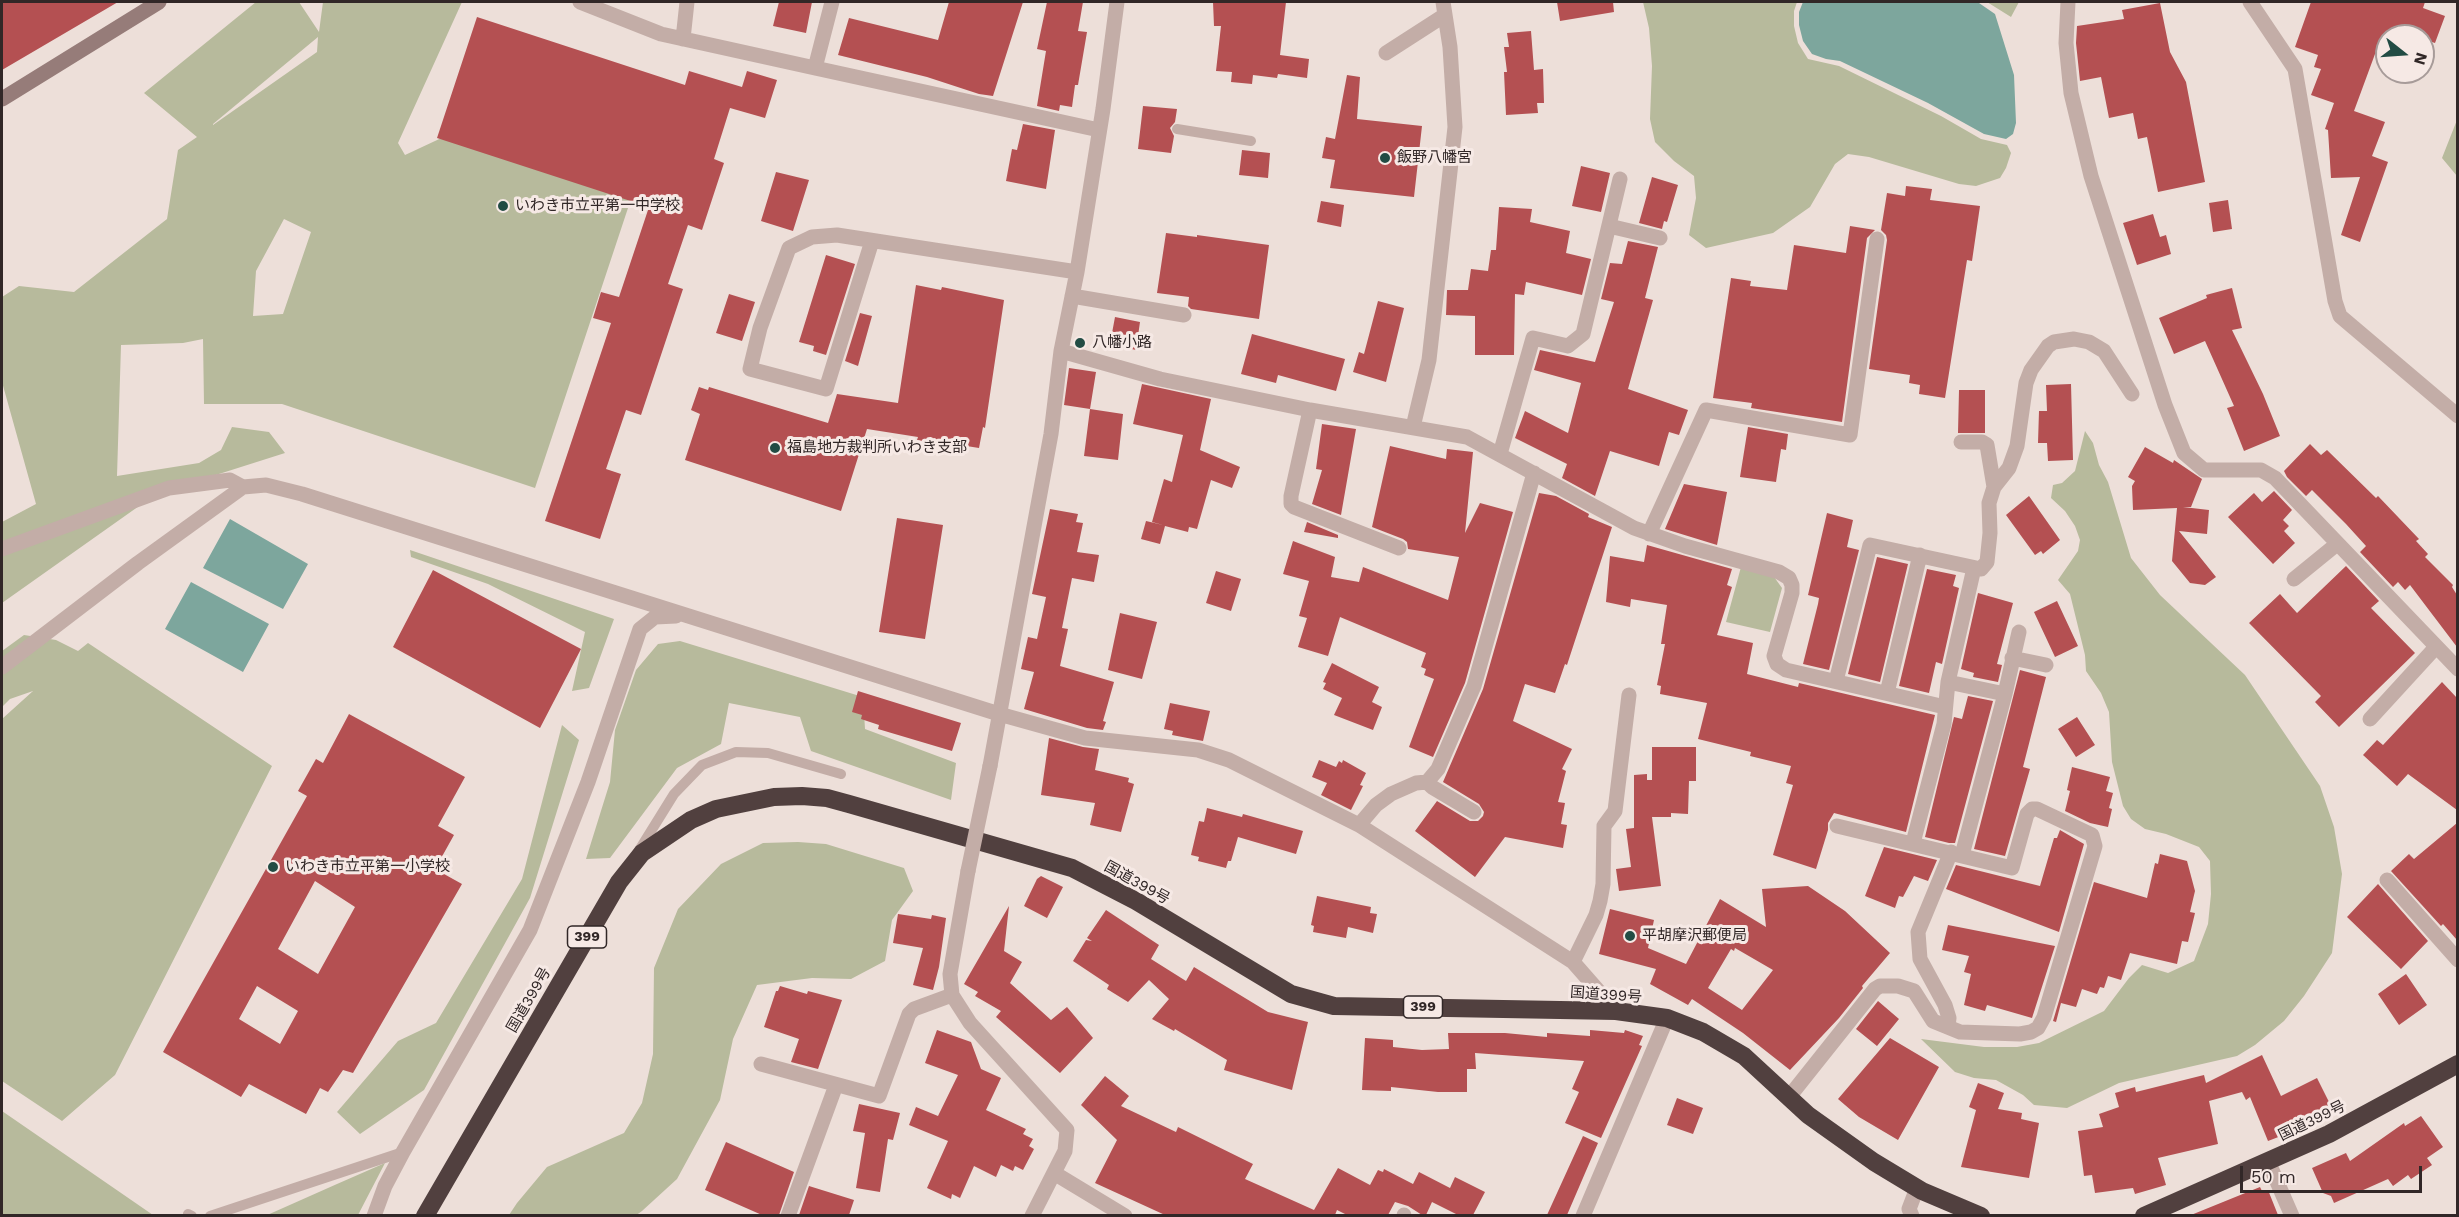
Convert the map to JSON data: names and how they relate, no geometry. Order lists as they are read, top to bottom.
{
  "streets": {
    "highway": ["国道399号", "399"]
  },
  "places": [
    "飯野八幡宮",
    "いわき市立平第一中学校",
    "八幡小路",
    "福島地方裁判所いわき支部",
    "いわき市立平第一小学校",
    "平胡摩沢郵便局"
  ],
  "scale_bar": "50 m",
  "north": "right"
}
